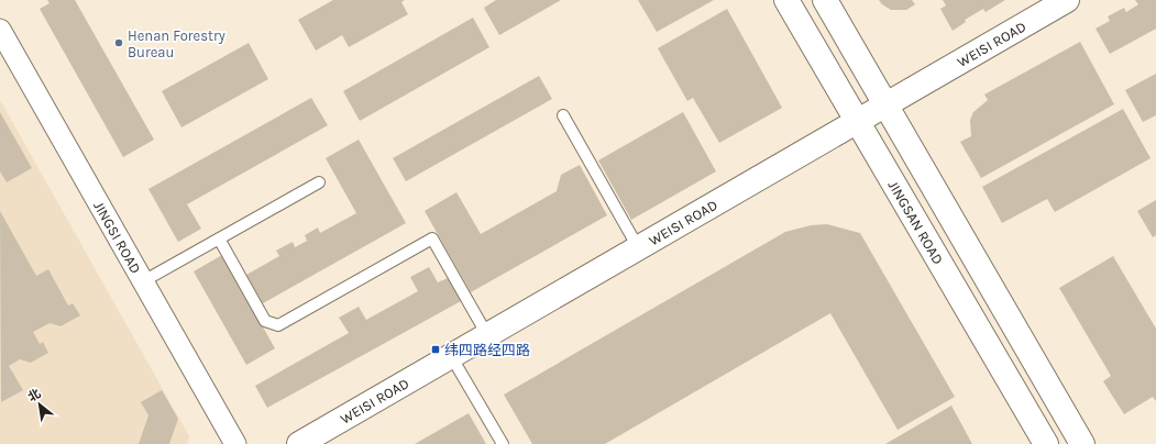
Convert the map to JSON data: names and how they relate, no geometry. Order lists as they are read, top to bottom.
{
  "streets": {
    "main road": ["WEISI ROAD", "JINGSAN ROAD"],
    "street": ["JINGSI ROAD"]
  },
  "crossings": [
    ["WEISI ROAD", "JINGSAN ROAD"]
  ],
  "places": {
    "other": ["Henan Forestry Bureau"],
    "transit": ["纬四路经四路"]
  },
  "north": "top left"
}
